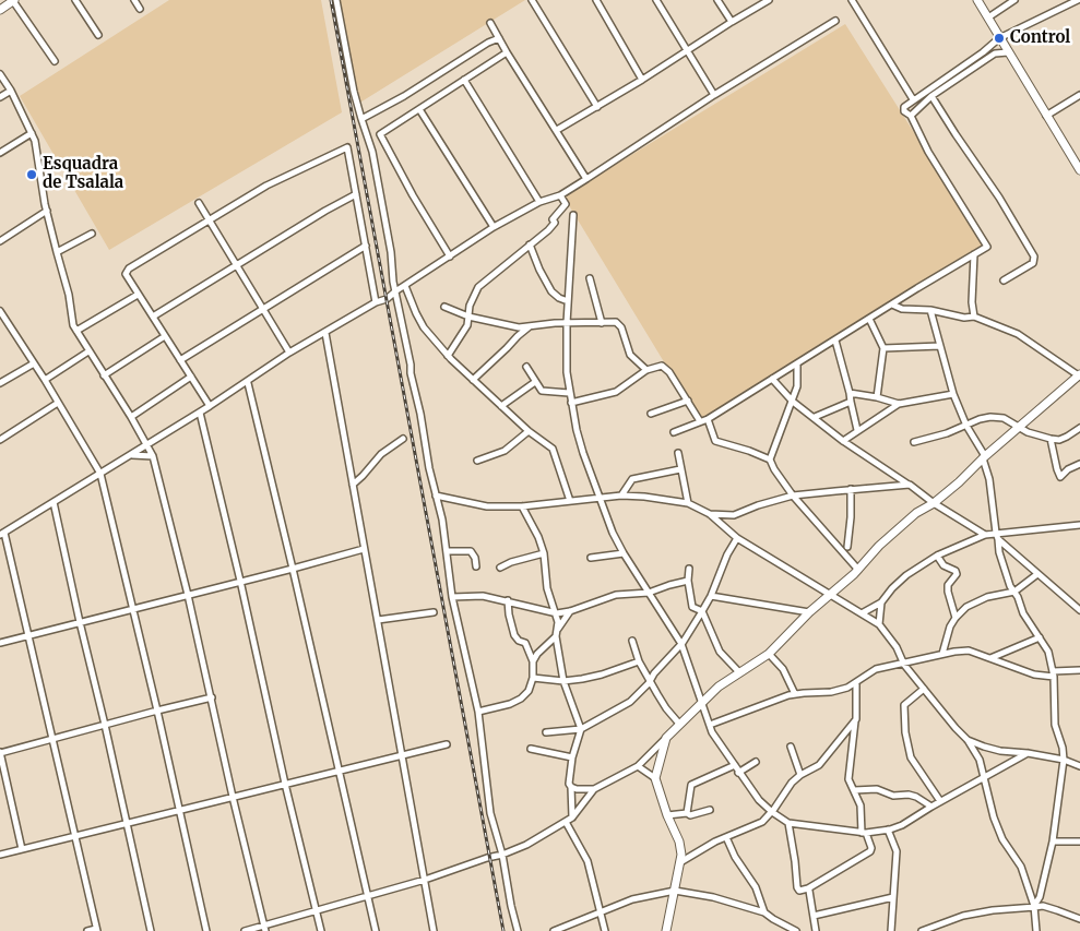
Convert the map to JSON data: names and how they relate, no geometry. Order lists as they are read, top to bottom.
{
  "places": ["Control", "Esquadra de Tsalala"]
}
